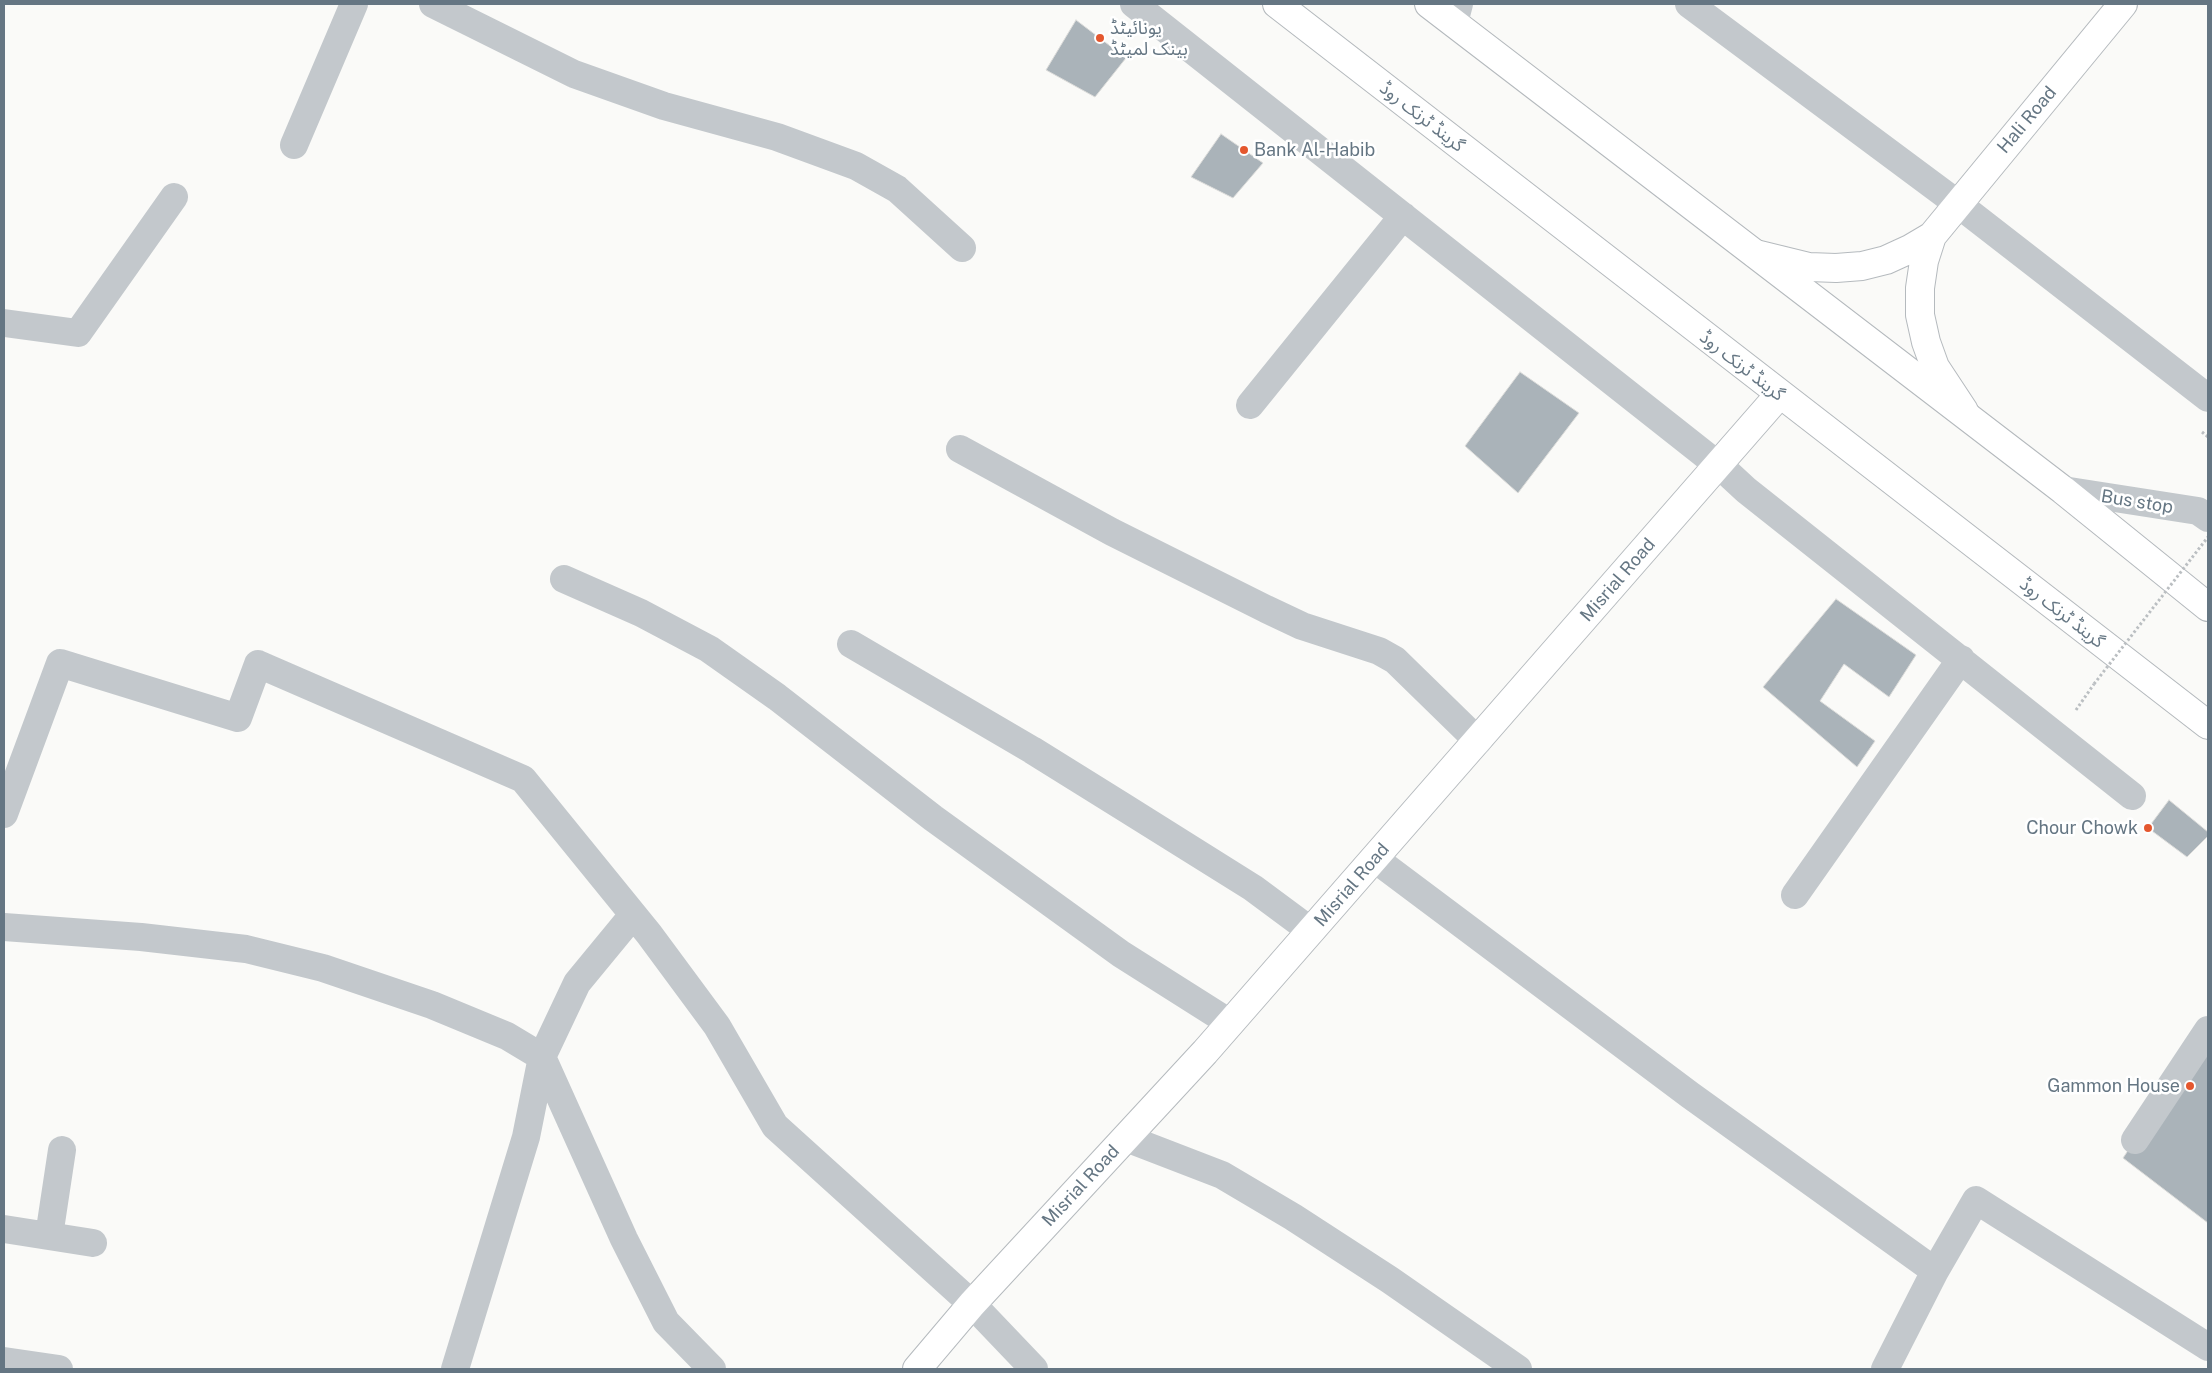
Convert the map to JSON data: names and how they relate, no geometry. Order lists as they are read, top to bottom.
{
  "streets": {
    "main road": ["گرینڈ ٹرنک روڈ", "Hali Road", "Misrial Road"],
    "street": ["Bus stop"]
  },
  "crossings": [
    ["گرینڈ ٹرنک روڈ", "Misrial Road"]
  ],
  "places": [
    "یونائیٹڈ بینک لمیٹڈ",
    "Bank Al-Habib",
    "Chour Chowk",
    "Gammon House"
  ]
}
